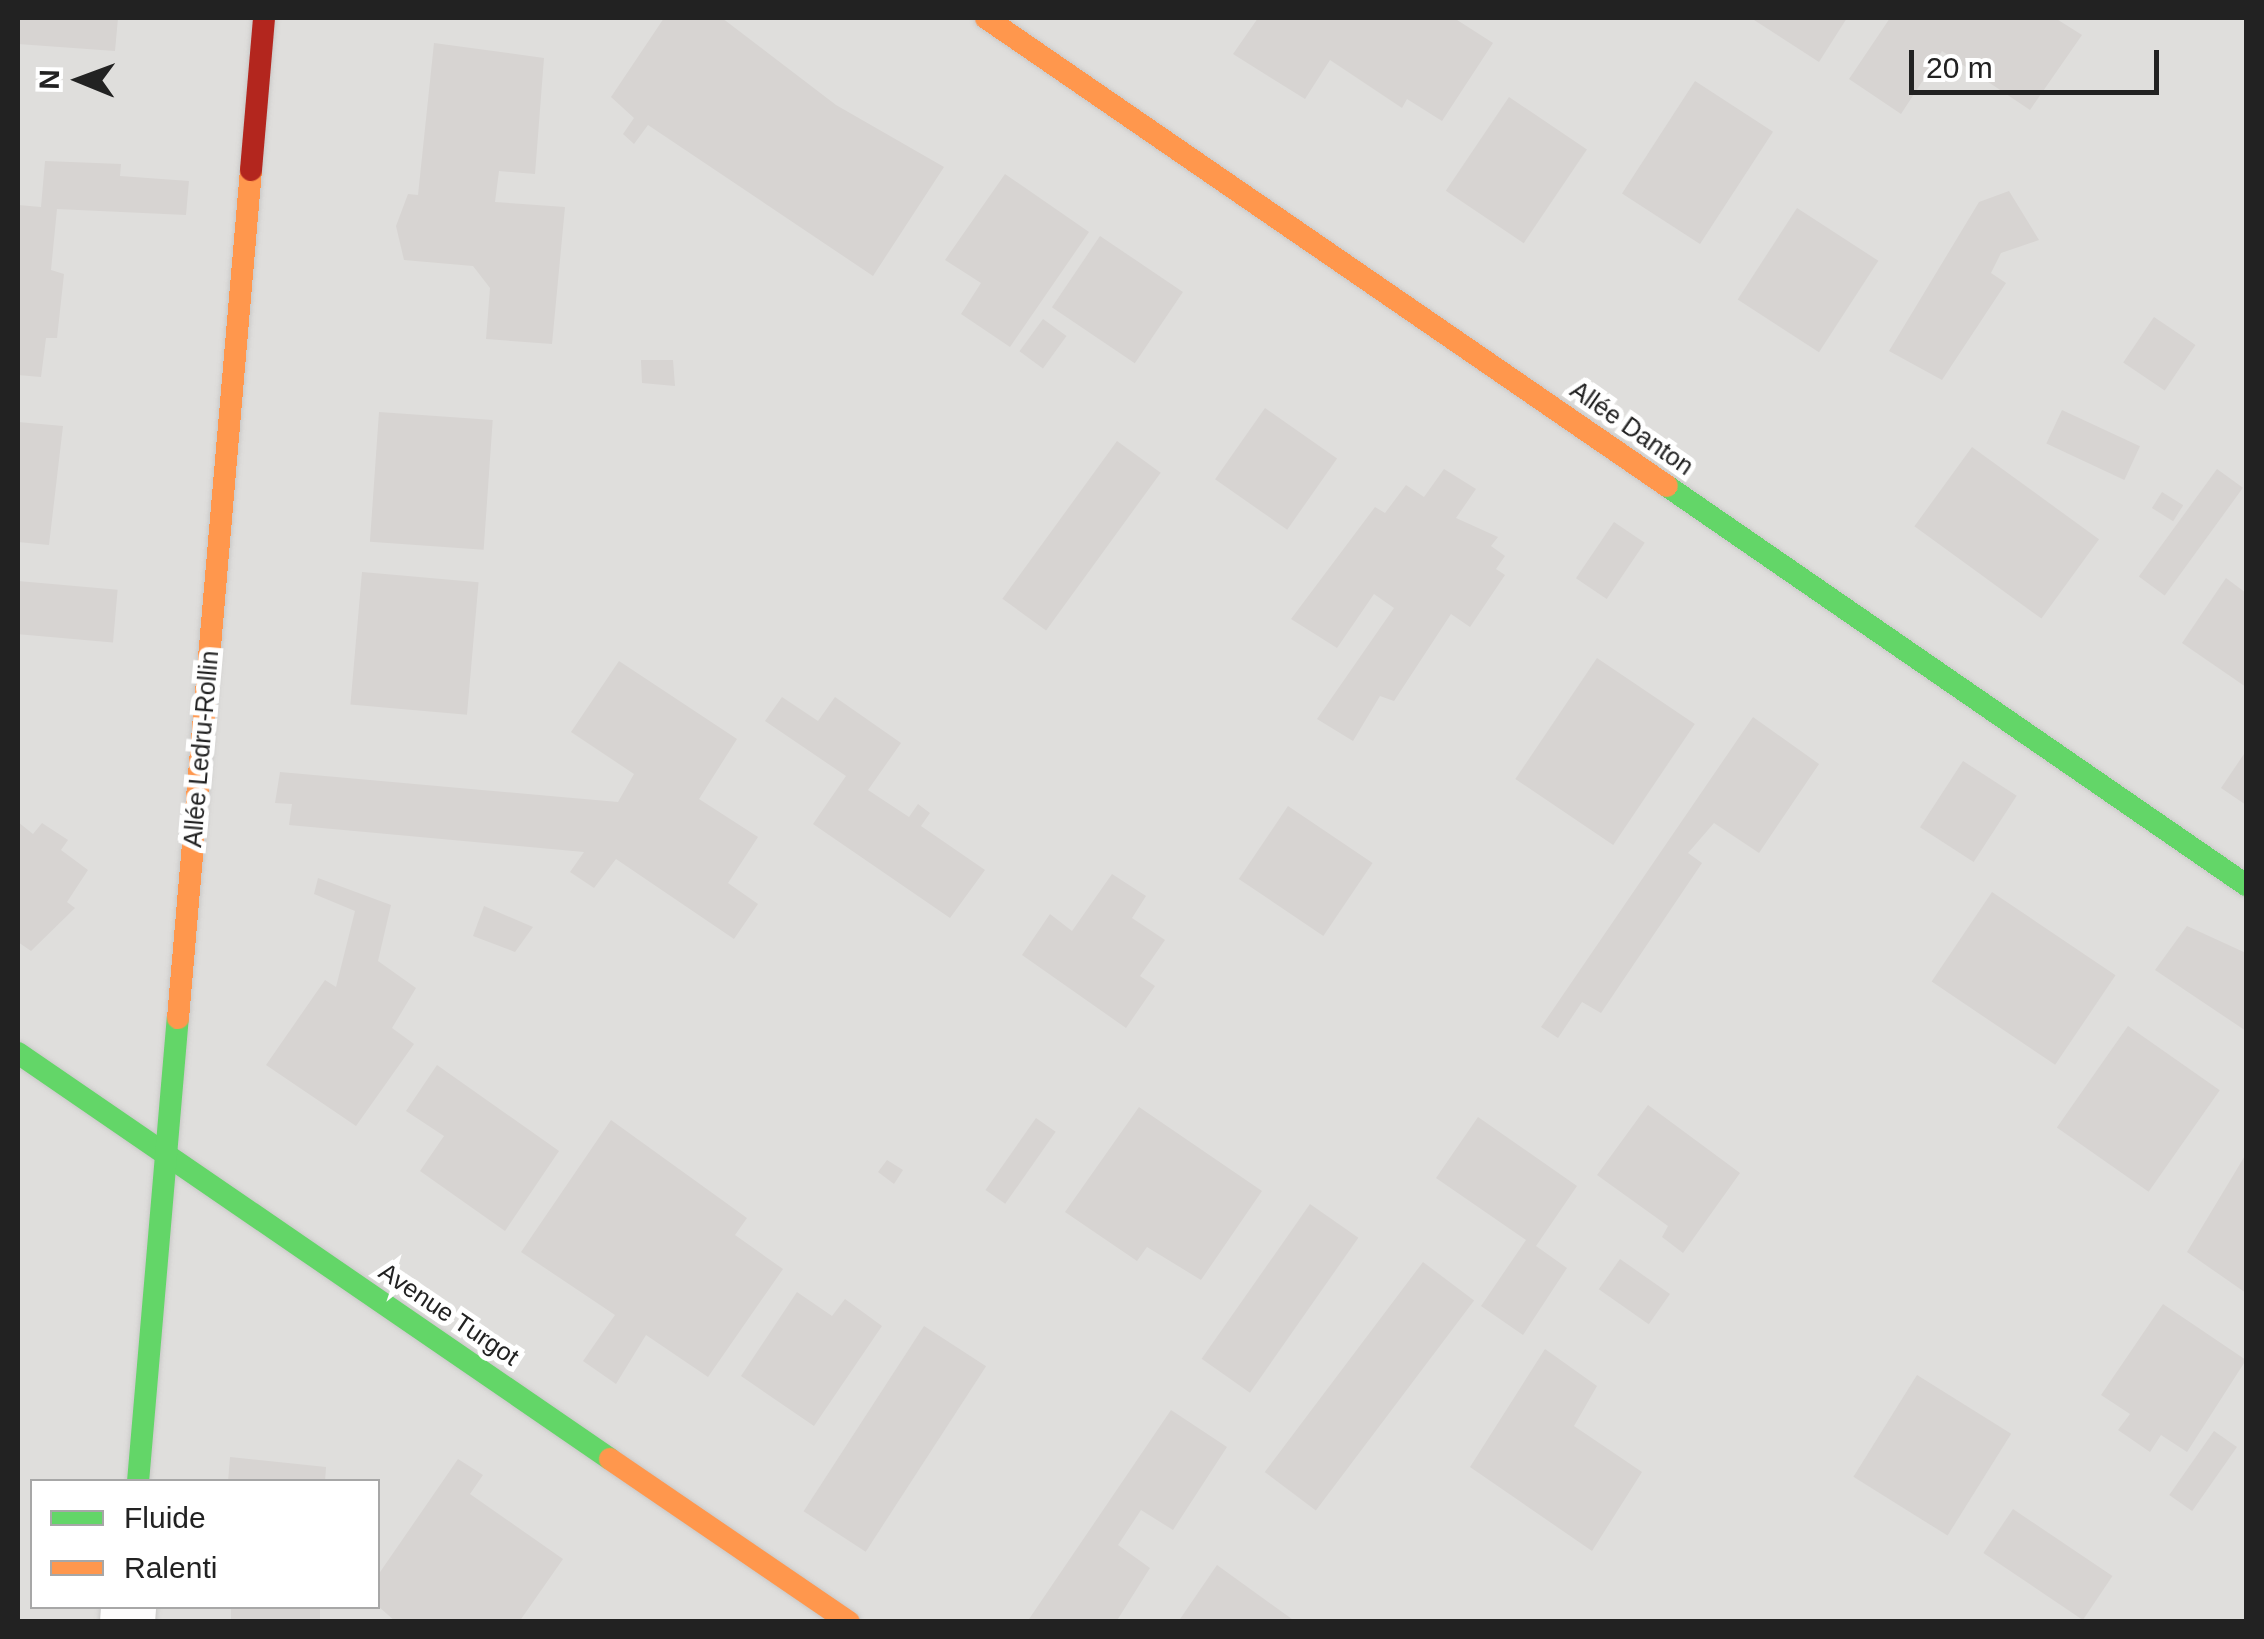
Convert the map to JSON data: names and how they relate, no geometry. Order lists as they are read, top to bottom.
{
  "streets": {
    "street": ["Allée Danton", "Allée Ledru-Rollin", "Avenue Turgot"]
  },
  "crossings": [
    ["Allée Ledru-Rollin", "Avenue Turgot"]
  ],
  "legend": ["Fluide", "Ralenti"],
  "scale_bar": "20 m",
  "north": "left"
}
